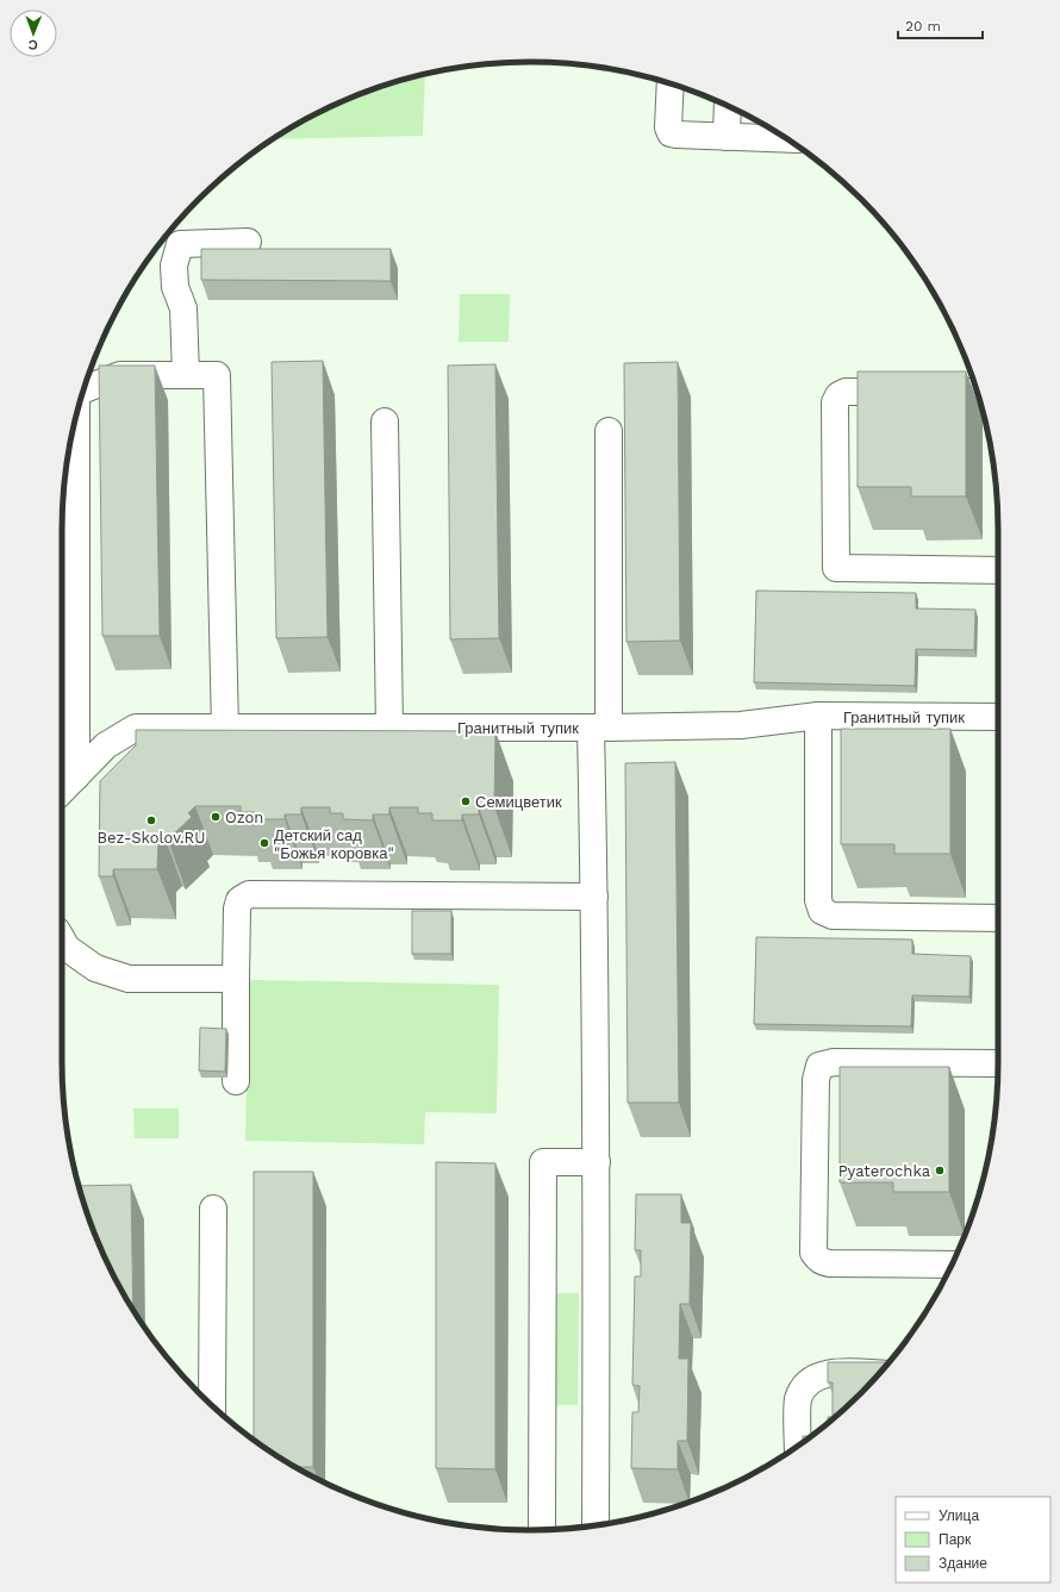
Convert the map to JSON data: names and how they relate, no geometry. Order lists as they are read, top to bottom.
{
  "streets": {
    "street": ["Гранитный тупик"]
  },
  "places": [
    "Семицветик",
    "Ozon",
    "Bez-Skolov.RU",
    "Детский сад \"Божья коровка\"",
    "Pyaterochka"
  ],
  "legend": ["Улица", "Парк", "Здание"],
  "scale_bar": "20 m",
  "north": "bottom"
}
